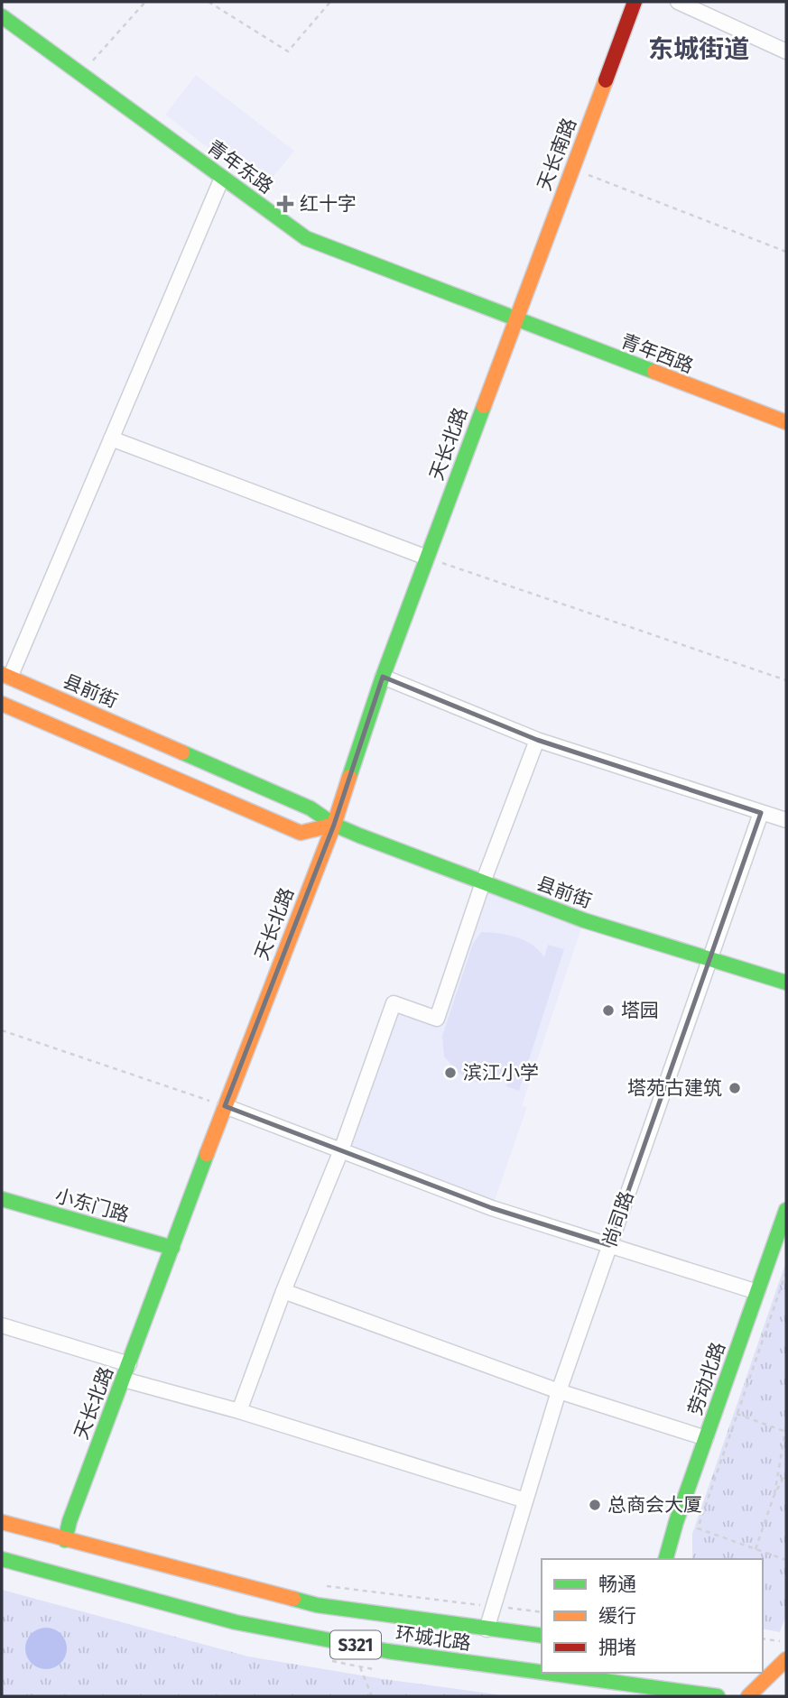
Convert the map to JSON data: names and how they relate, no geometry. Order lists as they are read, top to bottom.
{
  "streets": {
    "street": [
      "天长南路",
      "青年东路",
      "青年西路",
      "天长北路",
      "县前街",
      "小东门路",
      "尚司路",
      "劳动北路",
      "环城北路",
      "S321"
    ]
  },
  "crossings": [
    ["天长南路", "青年东路"],
    ["天长南路", "青年西路"],
    ["天长南路", "天长北路"],
    ["青年东路", "青年西路"],
    ["青年东路", "天长北路"],
    ["青年西路", "天长北路"],
    ["天长北路", "县前街"],
    ["天长北路", "小东门路"],
    ["天长北路", "环城北路"],
    ["县前街", "尚司路"],
    ["尚司路", "环城北路"]
  ],
  "districts": ["东城街道"],
  "places": {
    "health": ["红十字"],
    "other": [
      "塔园",
      "滨江小学",
      "塔苑古建筑",
      "总商会大厦"
    ]
  },
  "legend": ["畅通", "缓行", "拥堵"]
}
